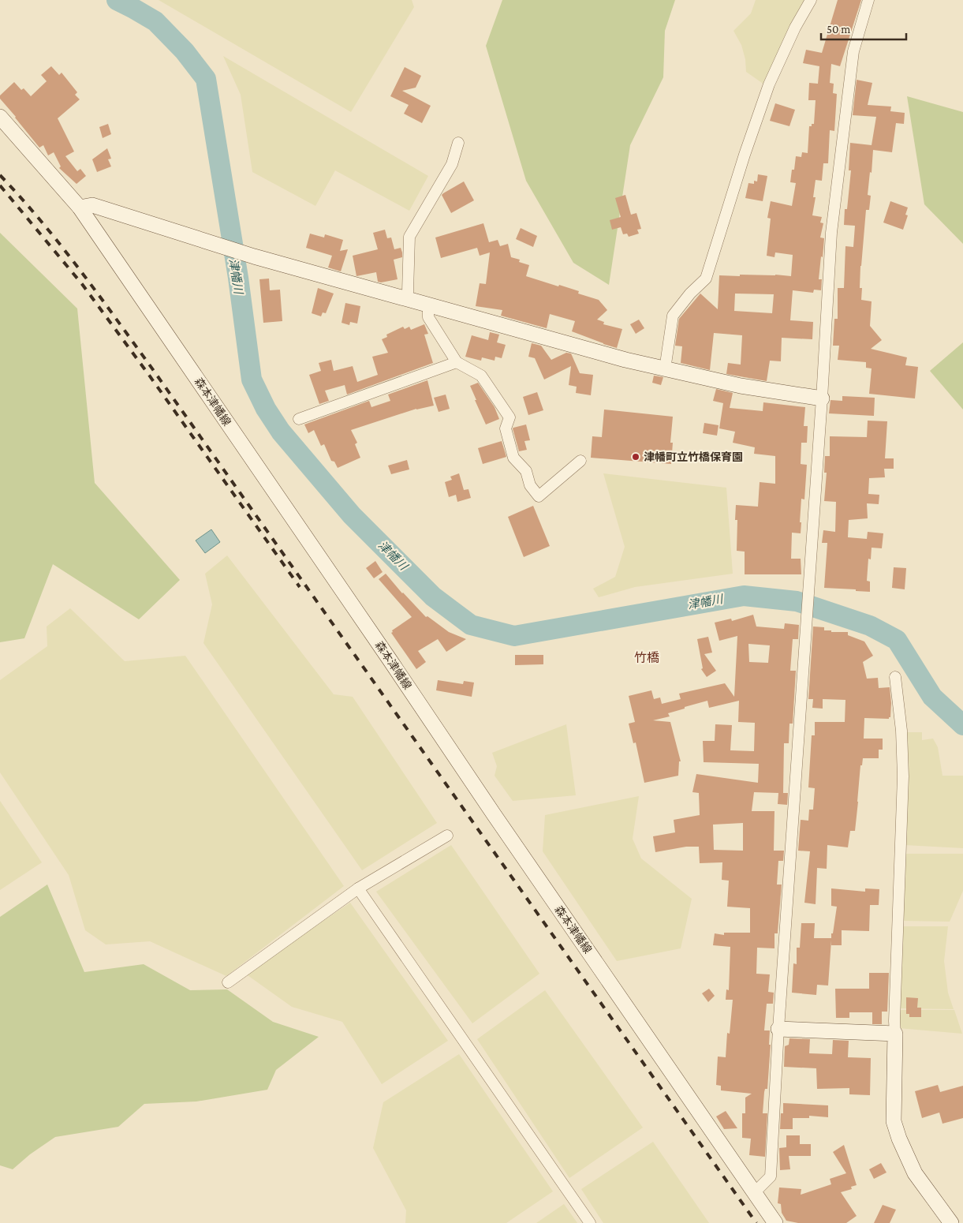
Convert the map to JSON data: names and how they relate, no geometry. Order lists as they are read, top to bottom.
{
  "streets": {
    "main road": ["森本津幡線"]
  },
  "districts": ["竹橋"],
  "water": ["津幡川"],
  "places": ["津幡町立竹橋保育園"],
  "scale_bar": "50 m"
}
